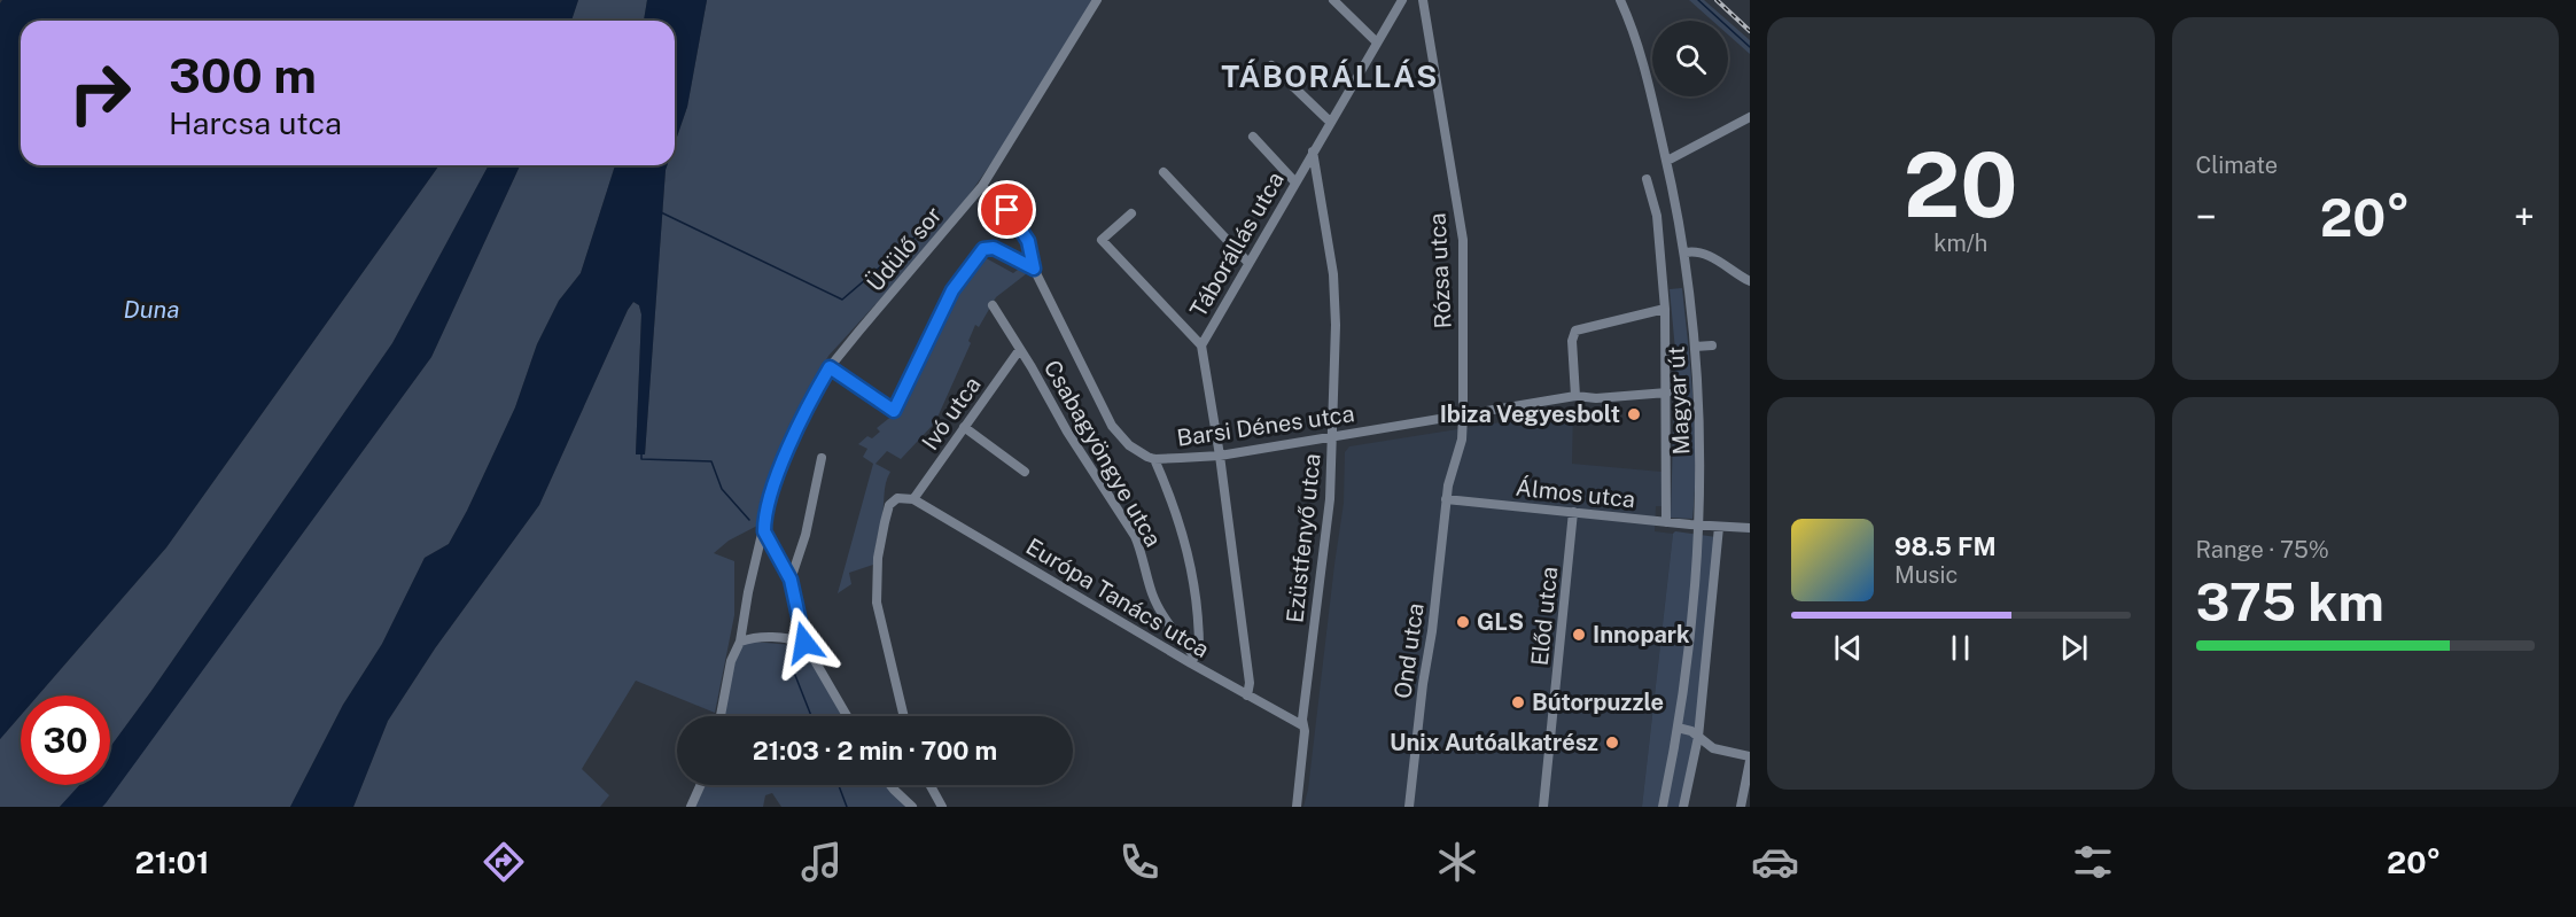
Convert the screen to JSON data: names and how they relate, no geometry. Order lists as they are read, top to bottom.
{
  "streets": {
    "street": [
      "Táborállás utca",
      "Üdülő sor",
      "Rózsa utca",
      "Magyar út",
      "Ivó utca",
      "Barsi Dénes utca",
      "Csabagyöngye utca",
      "Álmos utca",
      "Ezüstfenyő utca",
      "Európa Tanács utca",
      "Előd utca",
      "Ond utca"
    ]
  },
  "crossings": [
    ["Táborállás utca", "Barsi Dénes utca"],
    ["Táborállás utca", "Ezüstfenyő utca"],
    ["Táborállás utca", "Európa Tanács utca"],
    ["Üdülő sor", "Barsi Dénes utca"],
    ["Rózsa utca", "Barsi Dénes utca"],
    ["Rózsa utca", "Álmos utca"],
    ["Rózsa utca", "Ond utca"],
    ["Magyar út", "Barsi Dénes utca"],
    ["Magyar út", "Álmos utca"],
    ["Ivó utca", "Csabagyöngye utca"],
    ["Ivó utca", "Európa Tanács utca"],
    ["Barsi Dénes utca", "Ezüstfenyő utca"],
    ["Csabagyöngye utca", "Európa Tanács utca"],
    ["Álmos utca", "Előd utca"],
    ["Álmos utca", "Ond utca"],
    ["Ezüstfenyő utca", "Európa Tanács utca"]
  ],
  "districts": ["TÁBORÁLLÁS"],
  "water": ["Duna"],
  "places": [
    "Ibiza Vegyesbolt",
    "GLS",
    "Innopark",
    "Bútorpuzzle",
    "Unix Autóalkatrész"
  ],
  "page": {
    "tile": [
      ["20", "km/h"],
      "Climate",
      ["Range · 75%", "375 km"]
    ],
    "turn": ["300 m", "Harcsa utca"],
    "heat": ["−", "20°", "+"],
    "song": ["98.5 FM", "Music"],
    "limit": "30",
    "trip": "21:03 · 2 min · 700 m",
    "tabs": ["21:01", "20°"]
  }
}
